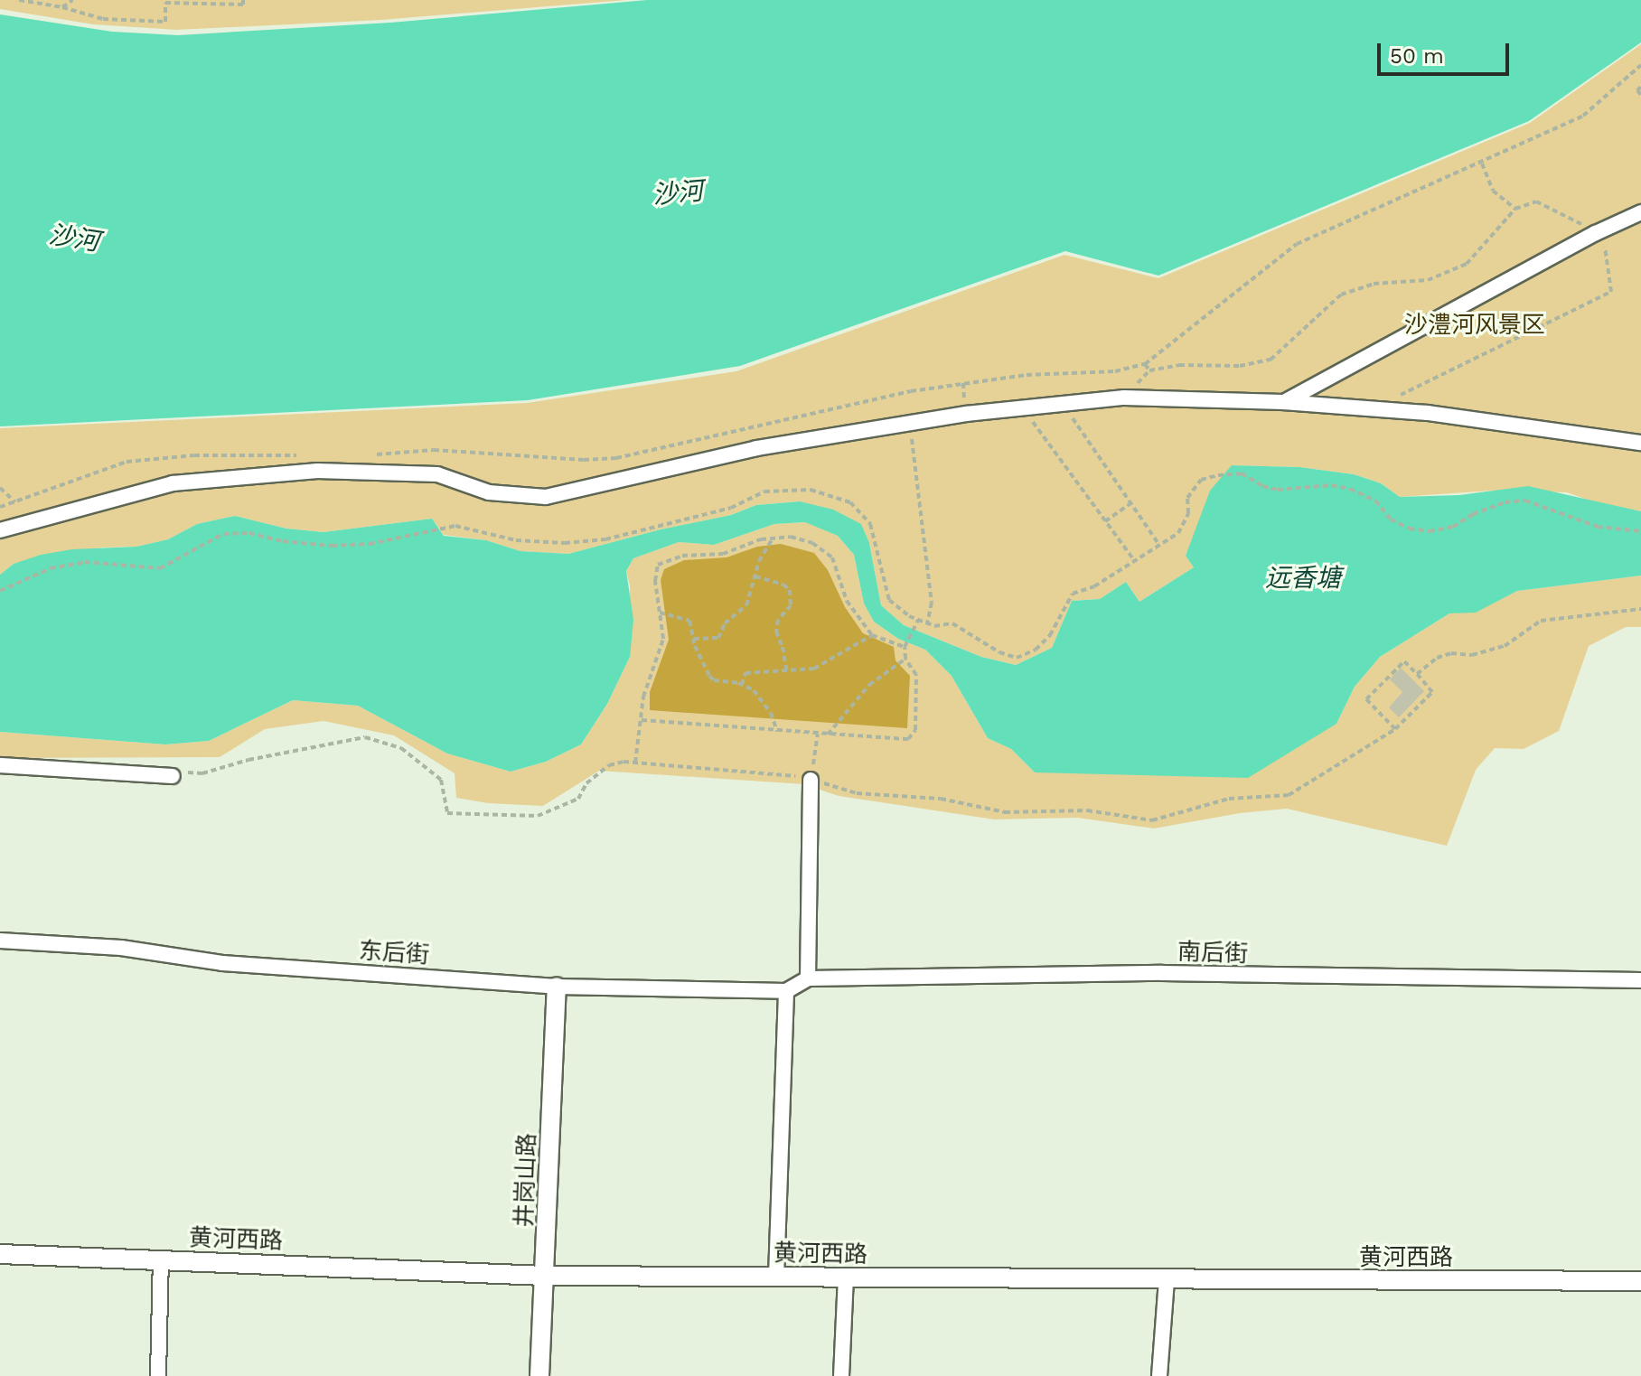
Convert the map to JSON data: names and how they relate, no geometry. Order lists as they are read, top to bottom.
{
  "streets": {
    "street": [
      "东后街",
      "南后街",
      "井岗山路",
      "黄河西路"
    ]
  },
  "crossings": [
    ["东后街", "南后街"],
    ["东后街", "井岗山路"],
    ["井岗山路", "黄河西路"]
  ],
  "water": ["沙河", "远香塘"],
  "parks": ["沙澧河风景区"],
  "scale_bar": "50 m"
}
